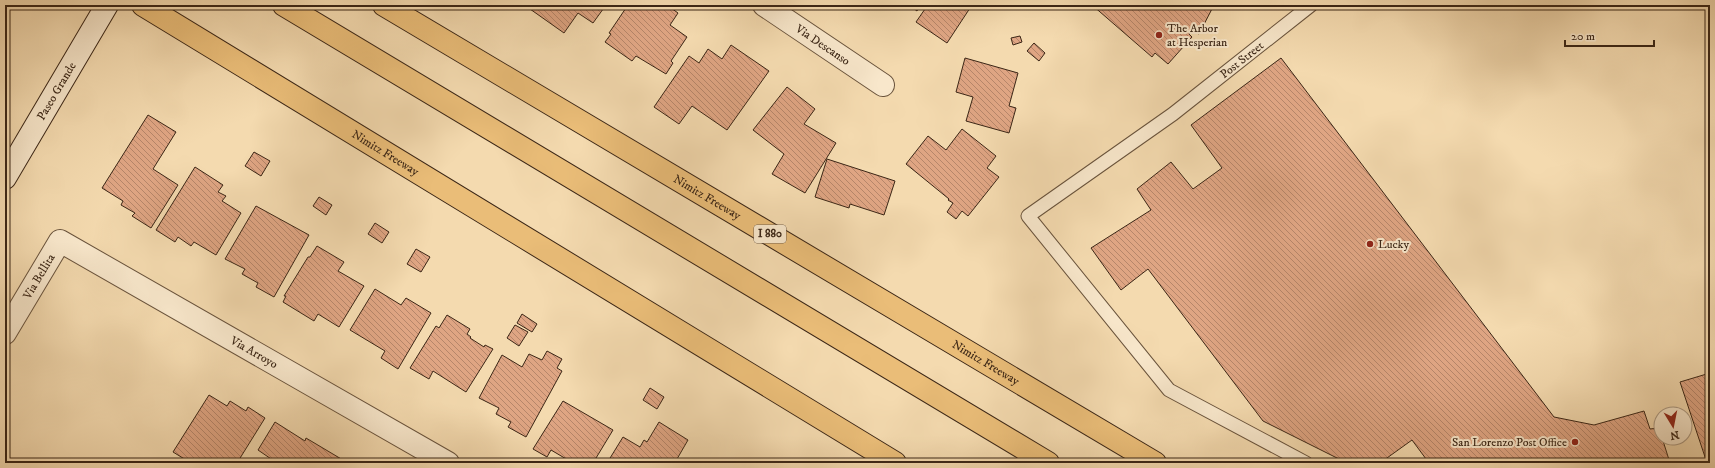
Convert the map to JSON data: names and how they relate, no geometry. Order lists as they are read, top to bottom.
{
  "streets": {
    "highway": ["Nimitz Freeway", "I 880"],
    "street": [
      "Via Descanso",
      "Paseo Grande",
      "Via Bellita",
      "Via Arroyo"
    ],
    "lane": ["Post Street"]
  },
  "crossings": [
    ["Via Bellita", "Via Arroyo"]
  ],
  "places": ["The Arbor at Hesperian", "Lucky", "San Lorenzo Post Office"],
  "scale_bar": "20 m",
  "north": "bottom"
}
